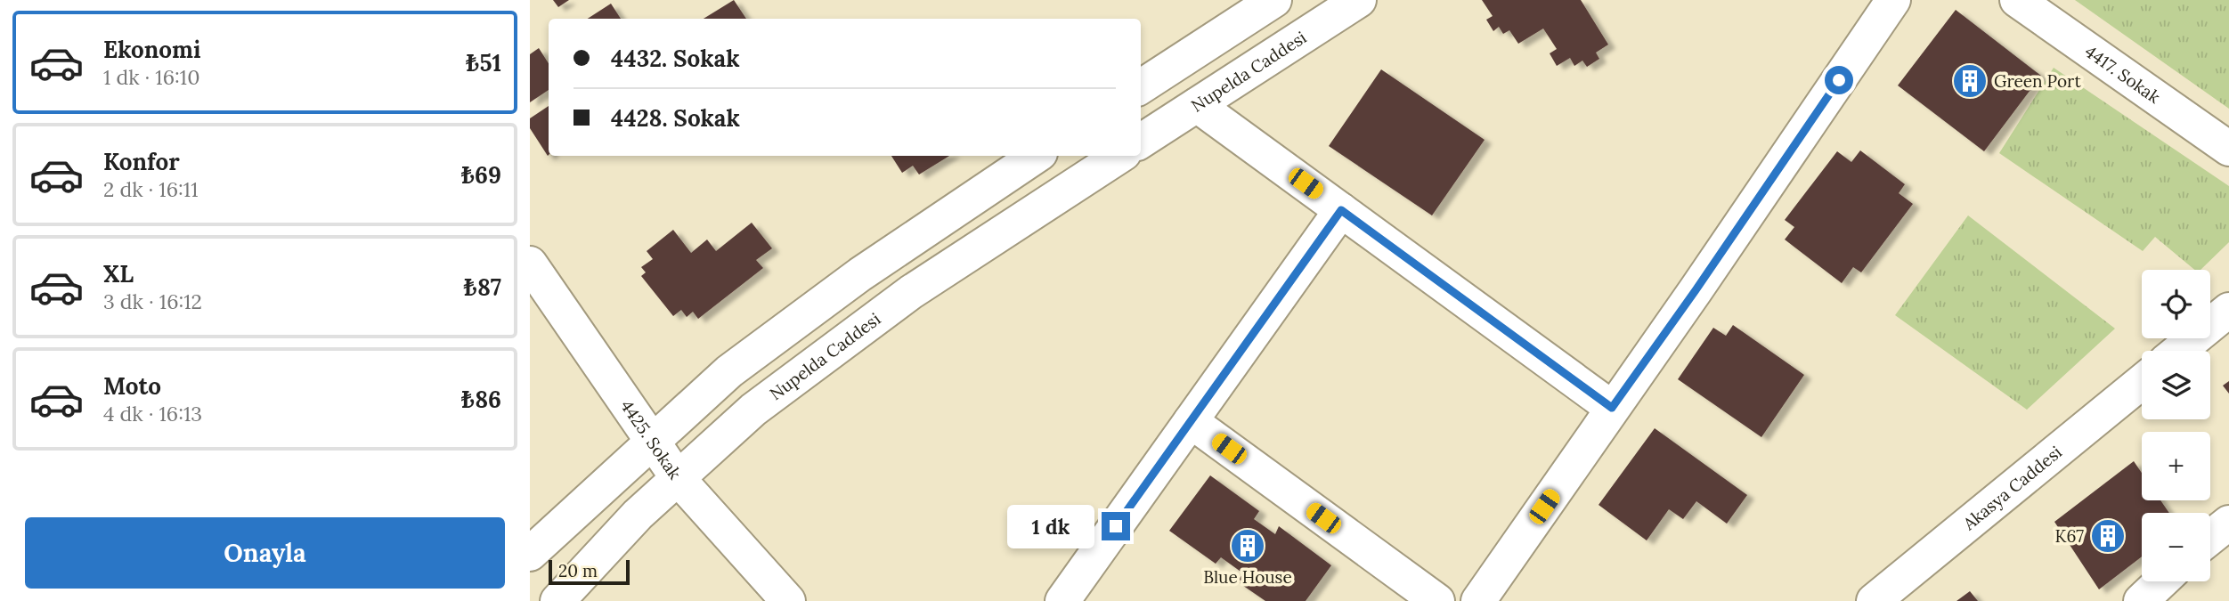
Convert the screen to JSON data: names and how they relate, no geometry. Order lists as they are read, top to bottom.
{
  "streets": {
    "street": [
      "Nupelda Caddesi",
      "4417. Sokak",
      "4425. Sokak",
      "Akasya Caddesi"
    ]
  },
  "crossings": [
    ["Nupelda Caddesi", "4425. Sokak"]
  ],
  "places": {
    "building": ["Green Port", "K67", "Blue House"]
  },
  "scale_bar": "20 m",
  "page": {
    "list": [
      {
        "name": "Ekonomi",
        "note": "1 dk · 16:10",
        "value": "₺51"
      },
      {
        "name": "Konfor",
        "note": "2 dk · 16:11",
        "value": "₺69"
      },
      {
        "name": "XL",
        "note": "3 dk · 16:12",
        "value": "₺87"
      },
      {
        "name": "Moto",
        "note": "4 dk · 16:13",
        "value": "₺86"
      }
    ],
    "banner": ["4432. Sokak", "4428. Sokak"],
    "map_buttons": ["+", "−"],
    "buttons": "Onayla",
    "bubble": "1 dk",
    "scale": "20 m"
  }
}
